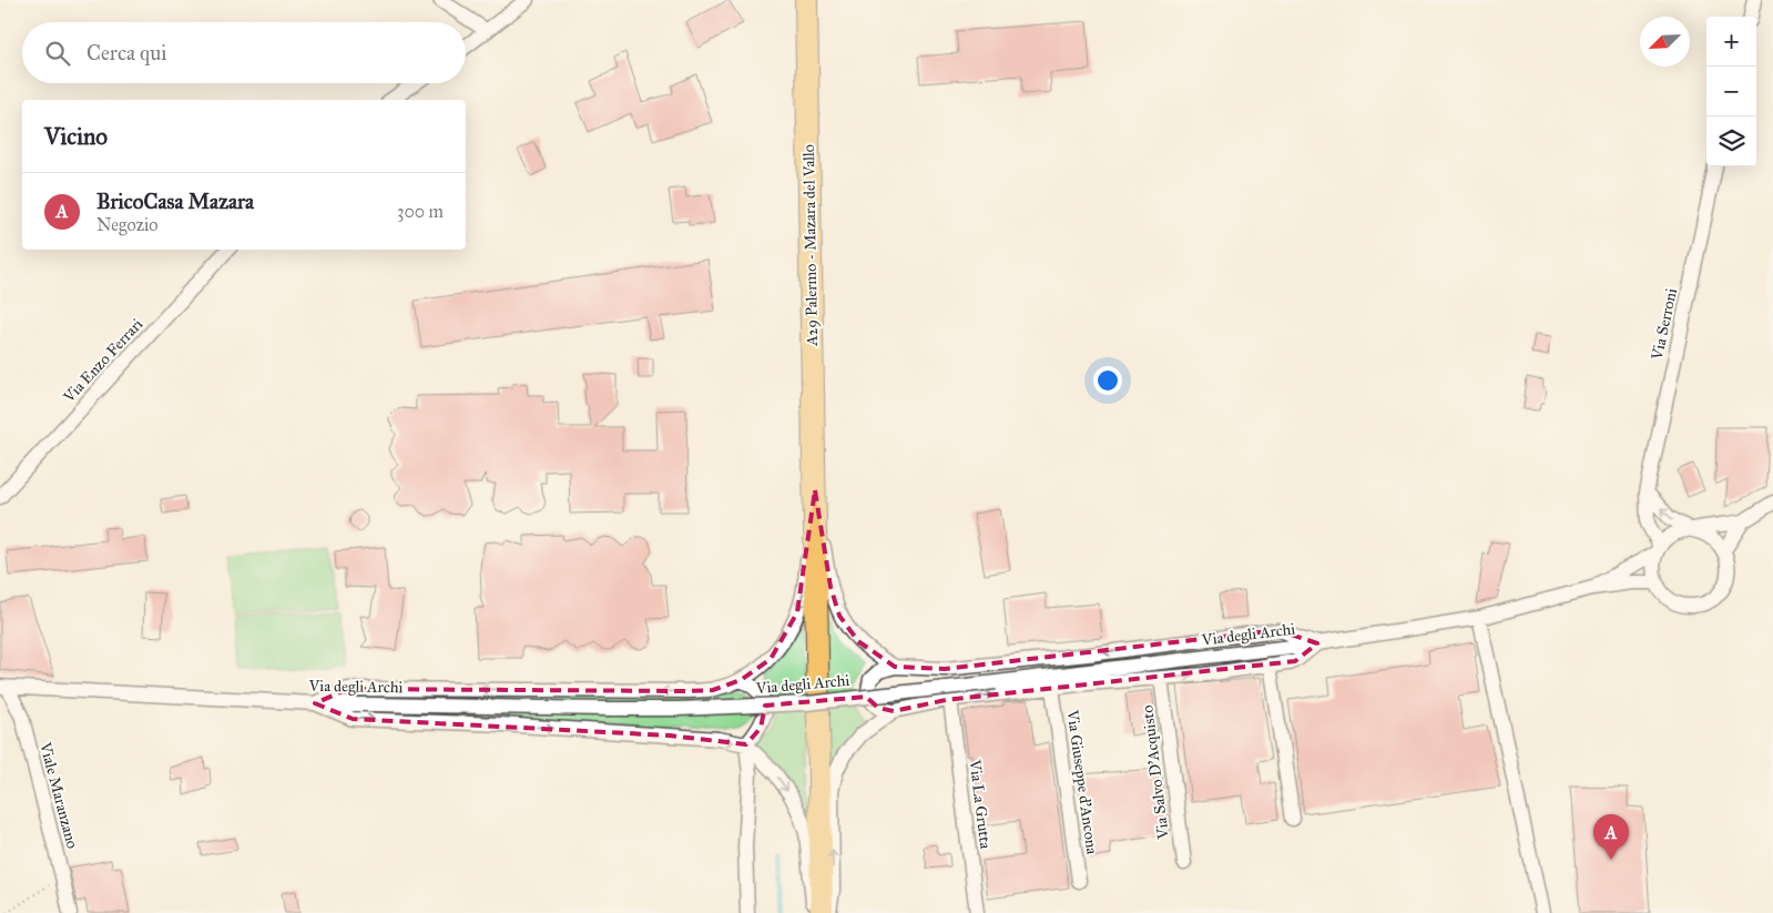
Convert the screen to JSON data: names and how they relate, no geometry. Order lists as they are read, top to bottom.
{
  "streets": {
    "main road": ["A29 Palermo - Mazara del Vallo"],
    "street": [
      "Via Serroni",
      "Via Enzo Ferrari",
      "Via degli Archi",
      "Via Salvo D'Acquisto",
      "Via Giuseppe d'Ancona",
      "Viale Maranzano",
      "Via La Grutta"
    ]
  },
  "crossings": [
    ["Via Serroni", "Via degli Archi"],
    ["Via degli Archi", "Viale Maranzano"]
  ],
  "north": "bottom left",
  "page": {
    "map_buttons": ["+", "−"],
    "search": "Cerca qui",
    "heading": "Vicino",
    "list": [
      {
        "mark": "A",
        "name": "BricoCasa Mazara",
        "note": "Negozio",
        "value": "300 m"
      }
    ],
    "pins": "A"
  }
}
